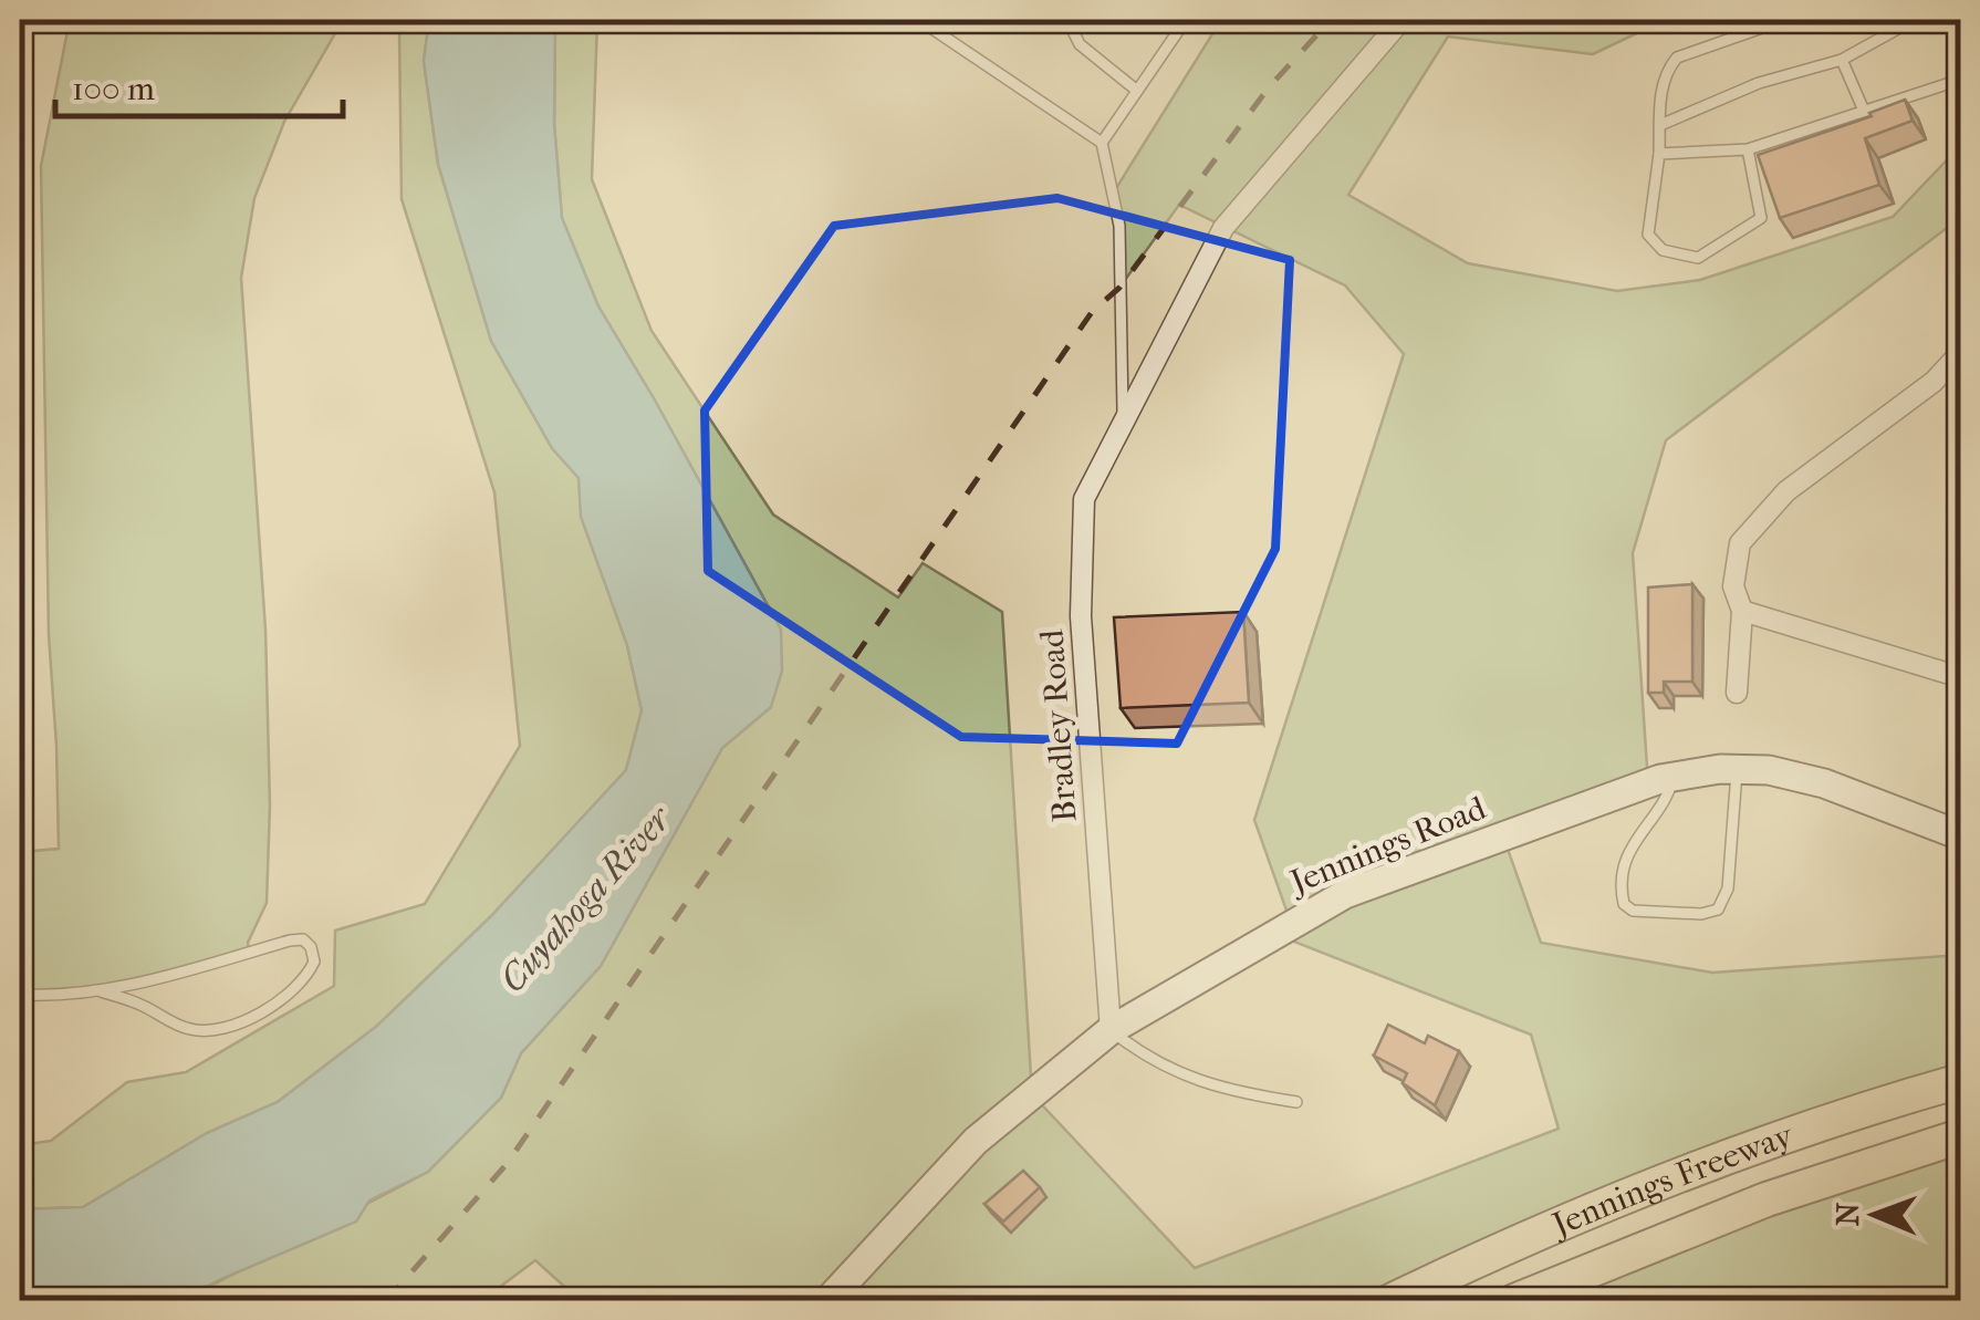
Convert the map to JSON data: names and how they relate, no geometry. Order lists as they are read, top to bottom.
{
  "streets": {
    "highway": ["Jennings Freeway"],
    "street": ["Bradley Road", "Jennings Road"]
  },
  "crossings": [
    ["Bradley Road", "Jennings Road"]
  ],
  "water": ["Cuyahoga River"],
  "scale_bar": "100 m",
  "north": "left"
}
